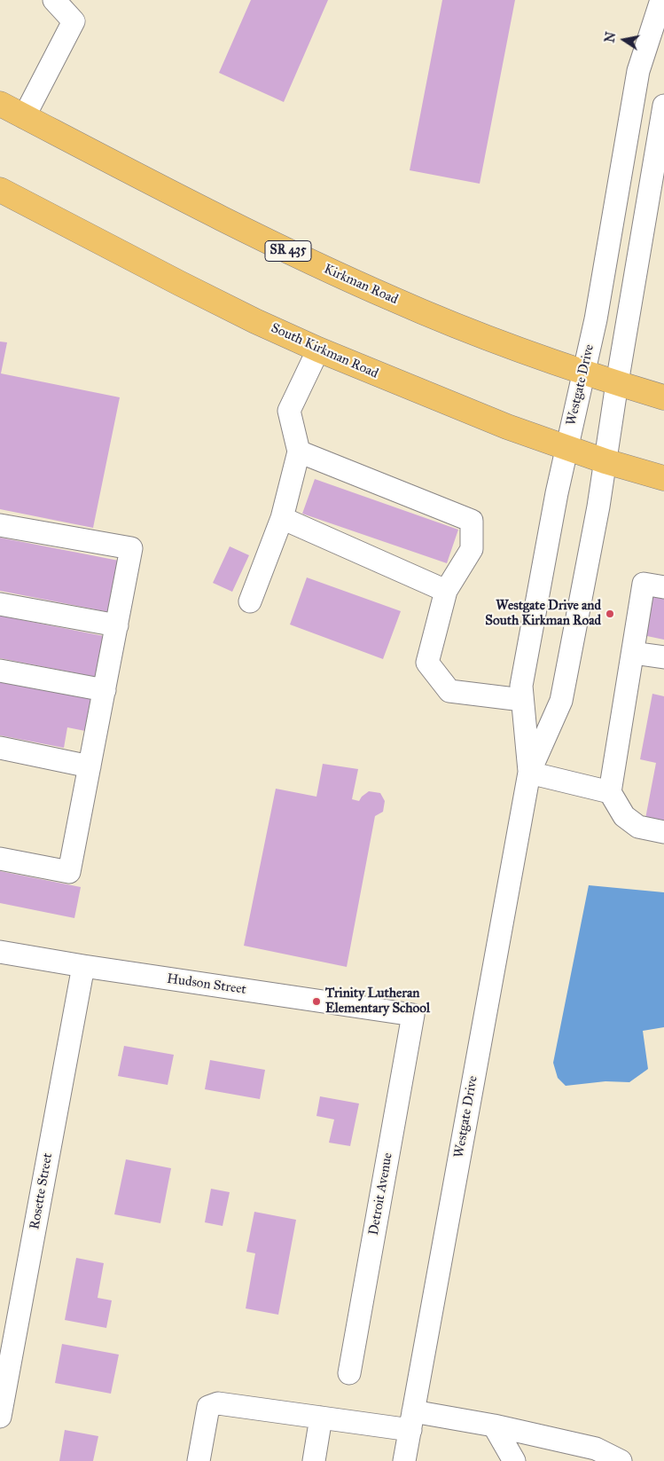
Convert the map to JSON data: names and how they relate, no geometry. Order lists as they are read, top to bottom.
{
  "streets": {
    "main road": ["SR 435", "Kirkman Road", "South Kirkman Road"],
    "street": [
      "Westgate Drive",
      "Hudson Street",
      "Rosette Street",
      "Detroit Avenue"
    ]
  },
  "crossings": [
    ["Kirkman Road", "Westgate Drive"],
    ["South Kirkman Road", "Westgate Drive"],
    ["Hudson Street", "Rosette Street"],
    ["Hudson Street", "Detroit Avenue"]
  ],
  "places": ["Westgate Drive and South Kirkman Road", "Trinity Lutheran Elementary School"],
  "north": "left"
}
